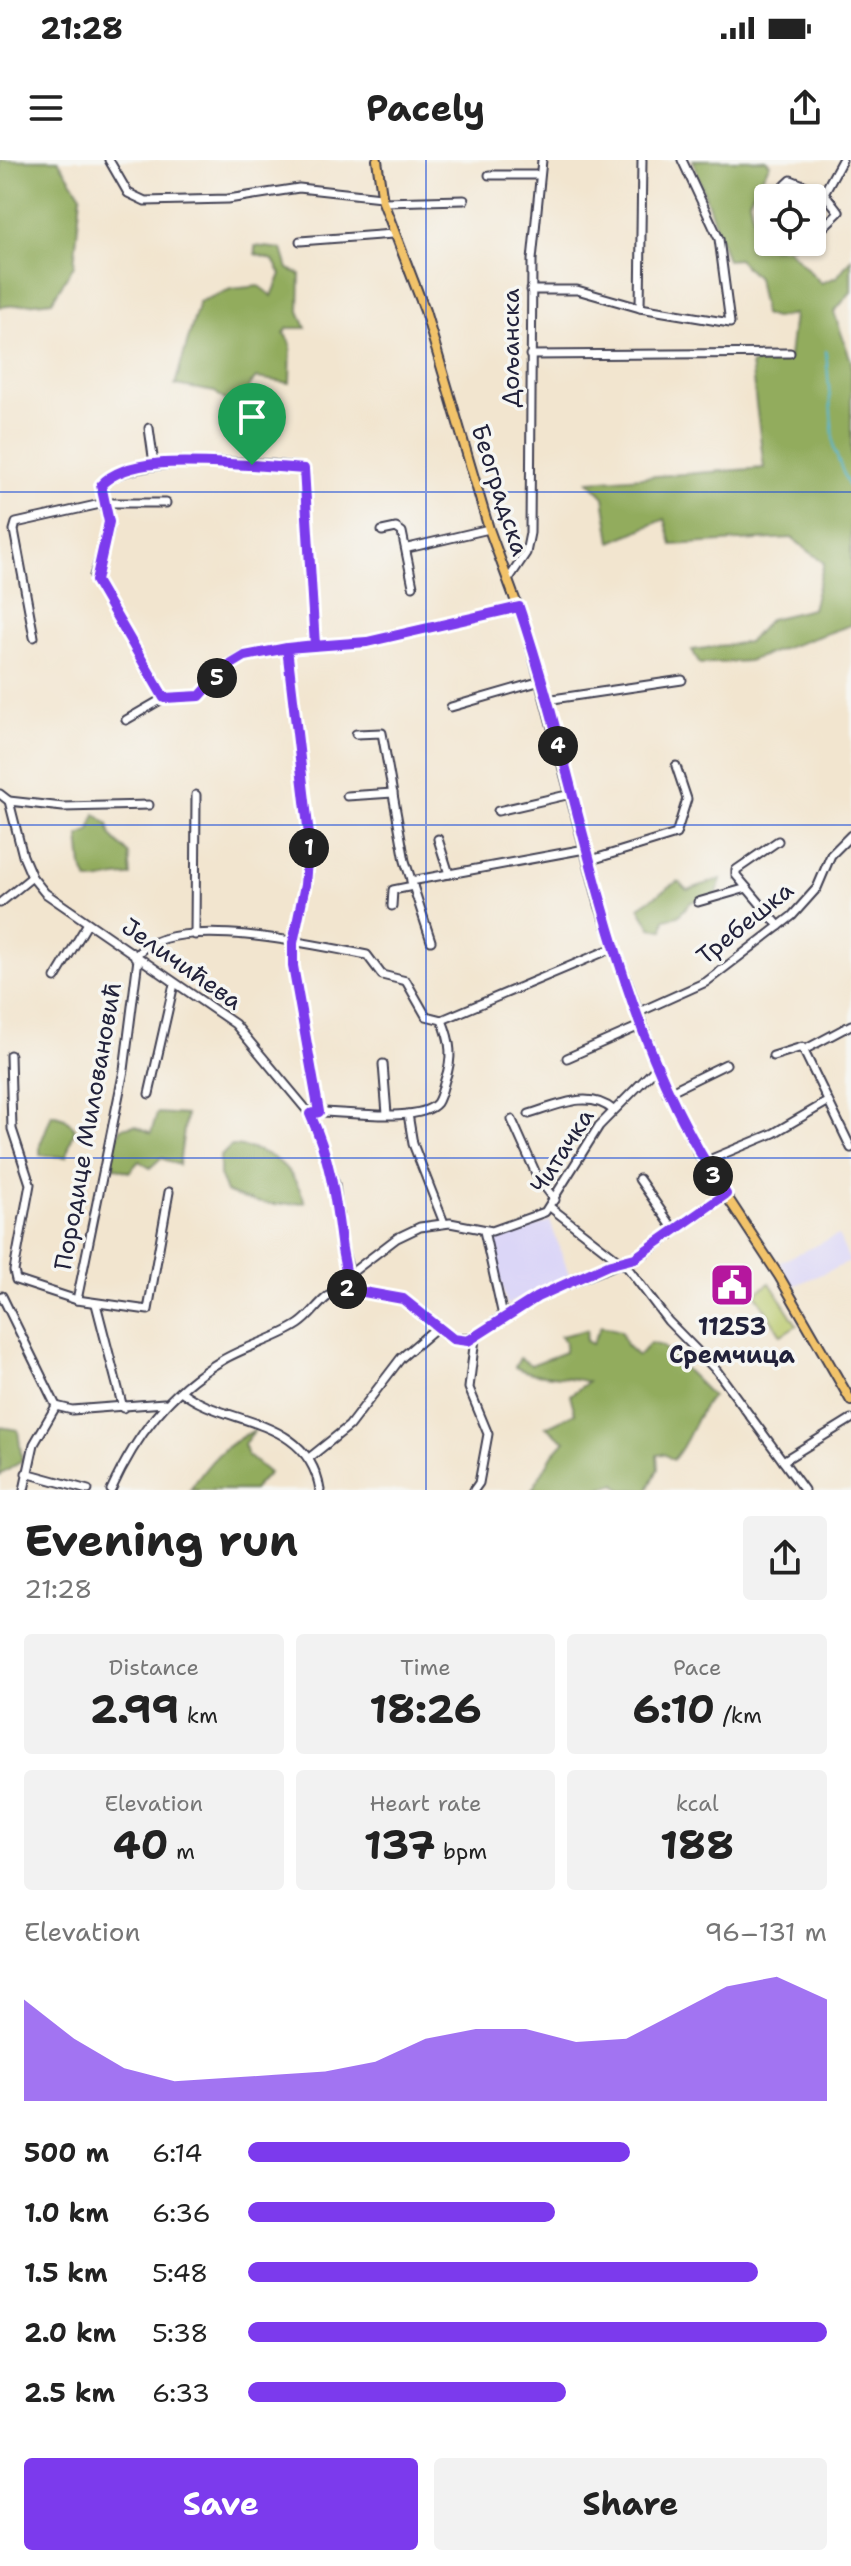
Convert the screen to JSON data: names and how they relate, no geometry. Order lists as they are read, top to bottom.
{
  "streets": {
    "main road": ["Београдска"],
    "street": [
      "Дољанска",
      "Требешка",
      "Јеличићева",
      "Породице Миловановић",
      "Читачка"
    ]
  },
  "crossings": [
    ["Дољанска", "Београдска"],
    ["Београдска", "Требешка"],
    ["Београдска", "Читачка"],
    ["Јеличићева", "Породице Миловановић"]
  ],
  "places": {
    "public building": ["11253 Сремчица"]
  },
  "page": {
    "status": "21:28",
    "header": "Pacely",
    "pins": [
      "5",
      "4",
      "1",
      "3",
      "2"
    ],
    "heading": ["Evening run", "21:28"],
    "stats": [
      ["Distance", "2.99 km"],
      ["Time", "18:26"],
      ["Pace", "6:10 /km"],
      ["Elevation", "40 m"],
      ["Heart rate", "137 bpm"],
      ["kcal", "188"]
    ],
    "chart": ["Elevation", "96–131 m"],
    "list": [
      {
        "name": "500 m",
        "note": "6:14"
      },
      {
        "name": "1.0 km",
        "note": "6:36"
      },
      {
        "name": "1.5 km",
        "note": "5:48"
      },
      {
        "name": "2.0 km",
        "note": "5:38"
      },
      {
        "name": "2.5 km",
        "note": "6:33"
      }
    ],
    "buttons": ["Save", "Share"]
  }
}
